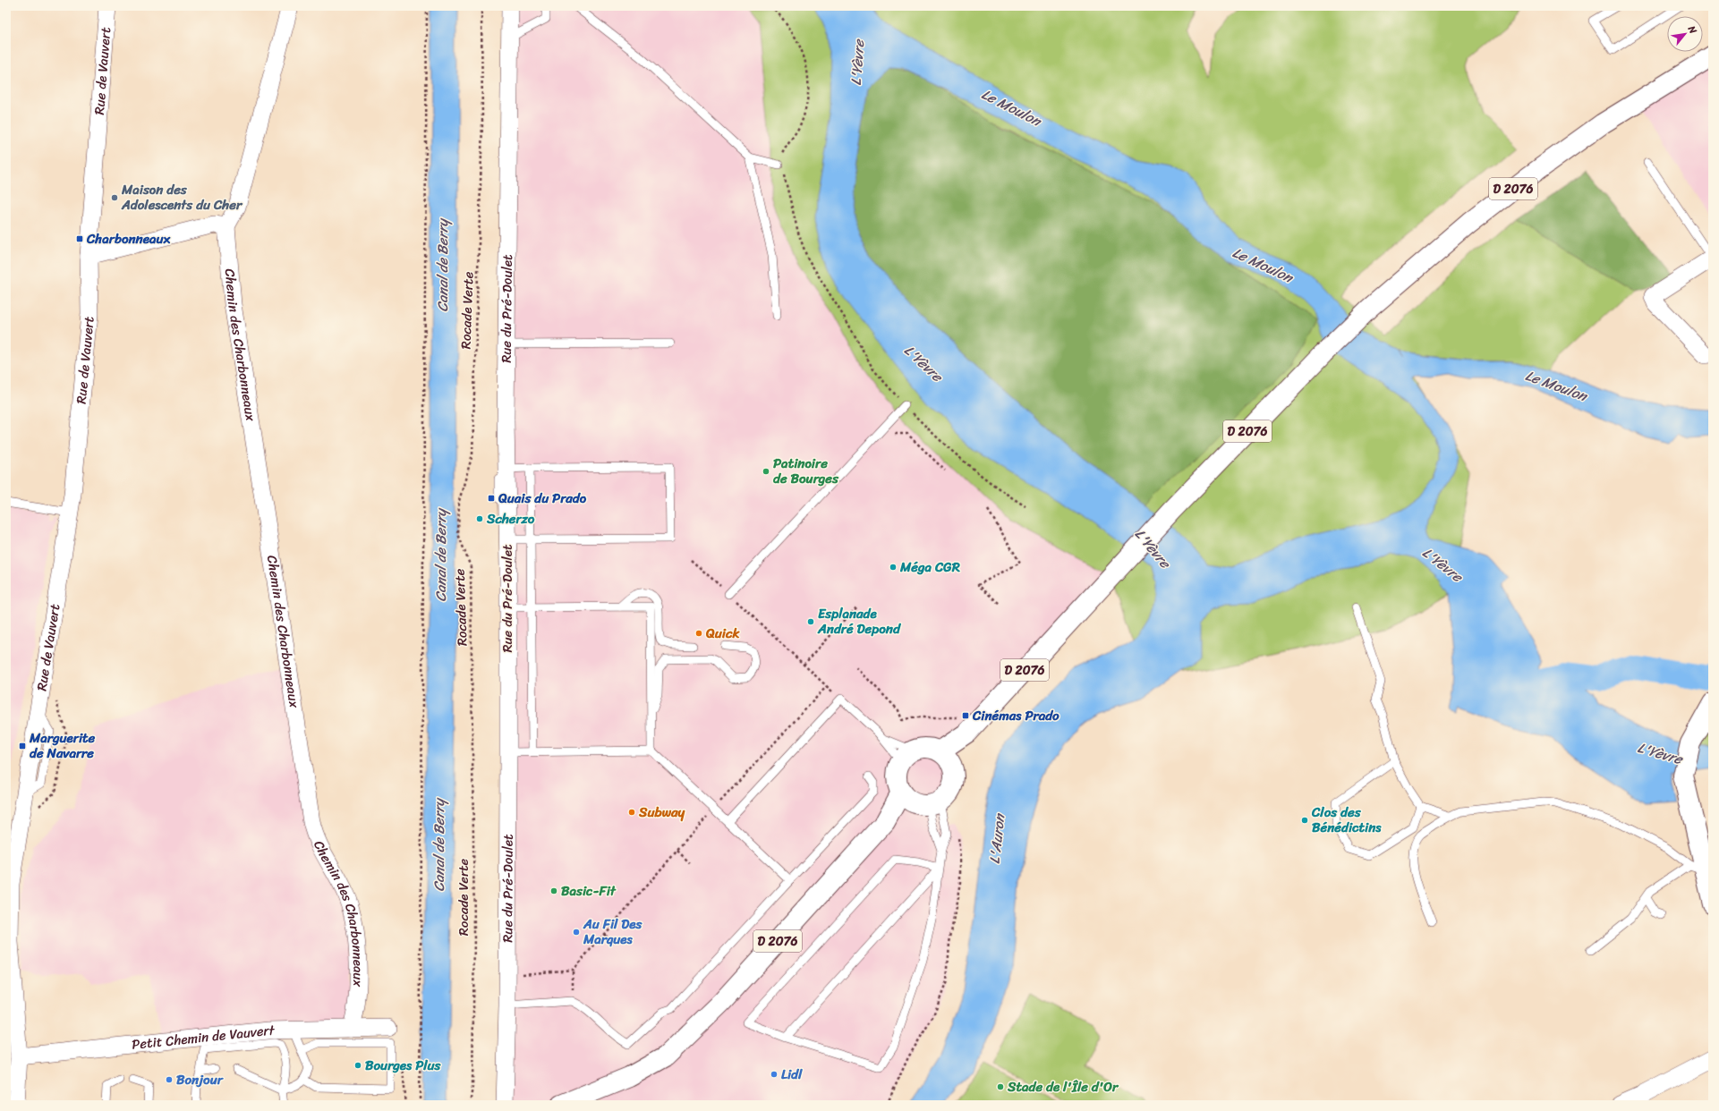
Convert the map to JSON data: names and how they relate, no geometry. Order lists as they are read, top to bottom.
{
  "streets": {
    "main road": ["D 2076"],
    "street": [
      "Rue de Vauvert",
      "Rue du Pré-Doulet",
      "Chemin des Charbonneaux",
      "Petit Chemin de Vauvert"
    ],
    "path": ["Rocade Verte"]
  },
  "crossings": [
    ["Rue de Vauvert", "Petit Chemin de Vauvert"],
    ["Chemin des Charbonneaux", "Petit Chemin de Vauvert"]
  ],
  "water": [
    "L'Yèvre",
    "Le Moulon",
    "Canal de Berry",
    "L'Auron"
  ],
  "places": {
    "other": [
      "Maison des Adolescents du Cher",
      "Patinoire de Bourges",
      "Scherzo",
      "Méga CGR",
      "Esplanade André Depond",
      "Quick",
      "Subway",
      "Clos des Bénédictins",
      "Basic-Fit",
      "Au Fil Des Marques",
      "Bourges Plus",
      "Lidl",
      "Bonjour",
      "Stade de l'Île d'Or"
    ],
    "transit": [
      "Charbonneaux",
      "Quais du Prado",
      "Cinémas Prado",
      "Marguerite de Navarre"
    ]
  },
  "north": "top right"
}
